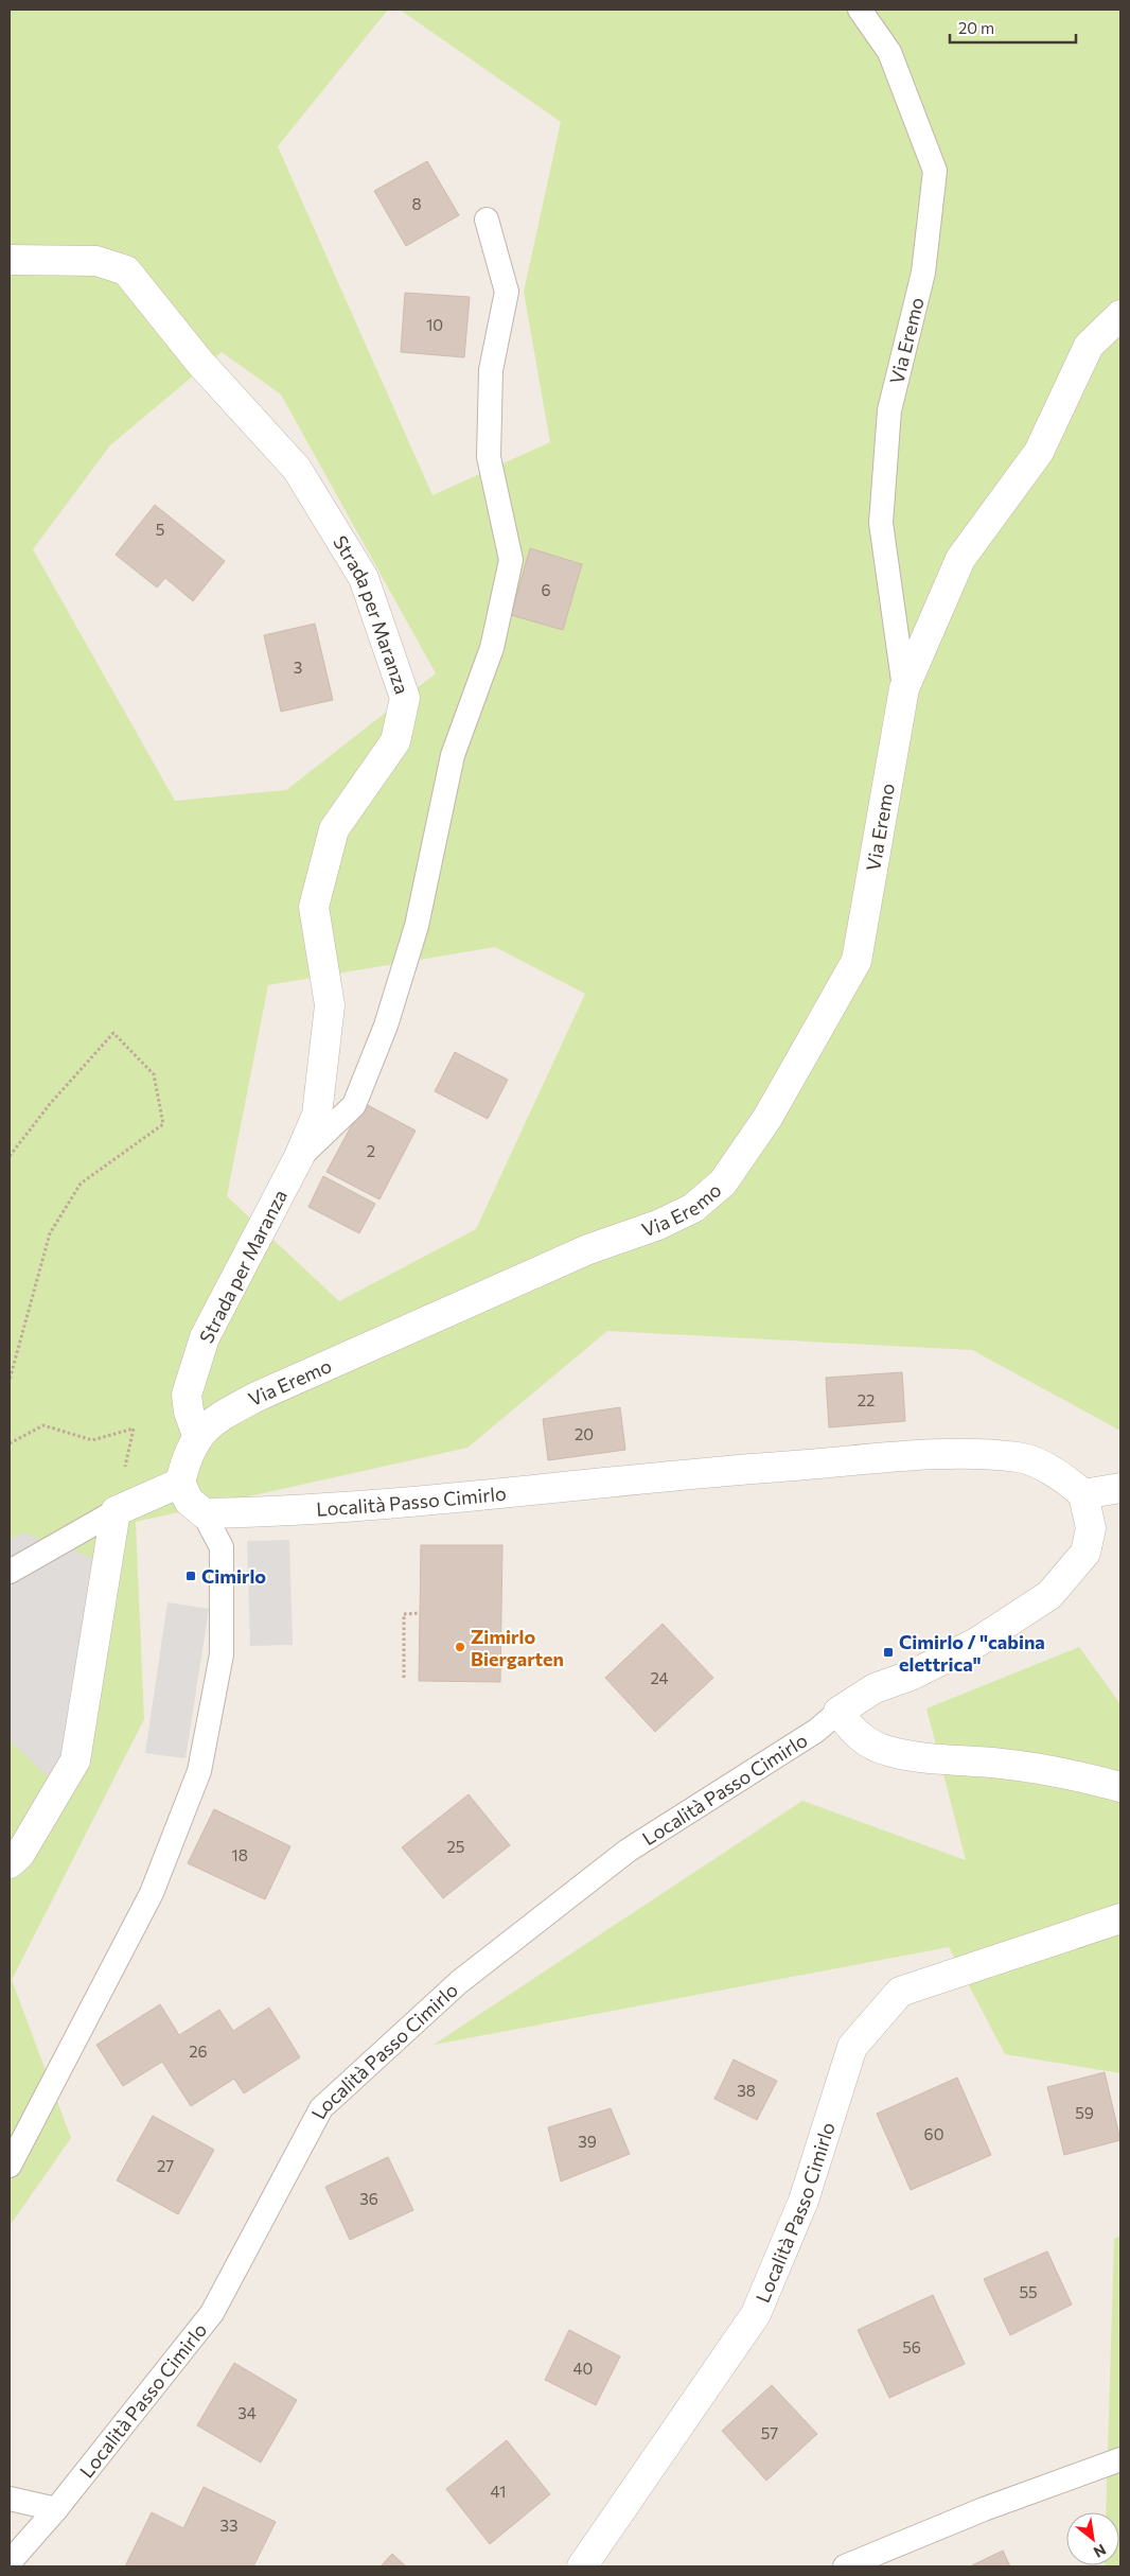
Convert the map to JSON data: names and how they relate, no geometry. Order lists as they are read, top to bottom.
{
  "streets": {
    "street": ["Via Eremo", "Strada per Maranza", "Località Passo Cimirlo"]
  },
  "crossings": [
    ["Via Eremo", "Strada per Maranza"]
  ],
  "places": {
    "transit": ["Cimirlo", "Cimirlo / \"cabina elettrica\""],
    "other": ["Zimirlo Biergarten"]
  },
  "house_numbers": [
    "8",
    "10",
    "5",
    "6",
    "3",
    "2",
    "22",
    "20",
    "24",
    "25",
    "18",
    "26",
    "38",
    "59",
    "60",
    "39",
    "27",
    "36",
    "55",
    "56",
    "40",
    "34",
    "57",
    "41",
    "33"
  ],
  "scale_bar": "20 m",
  "north": "bottom right"
}
